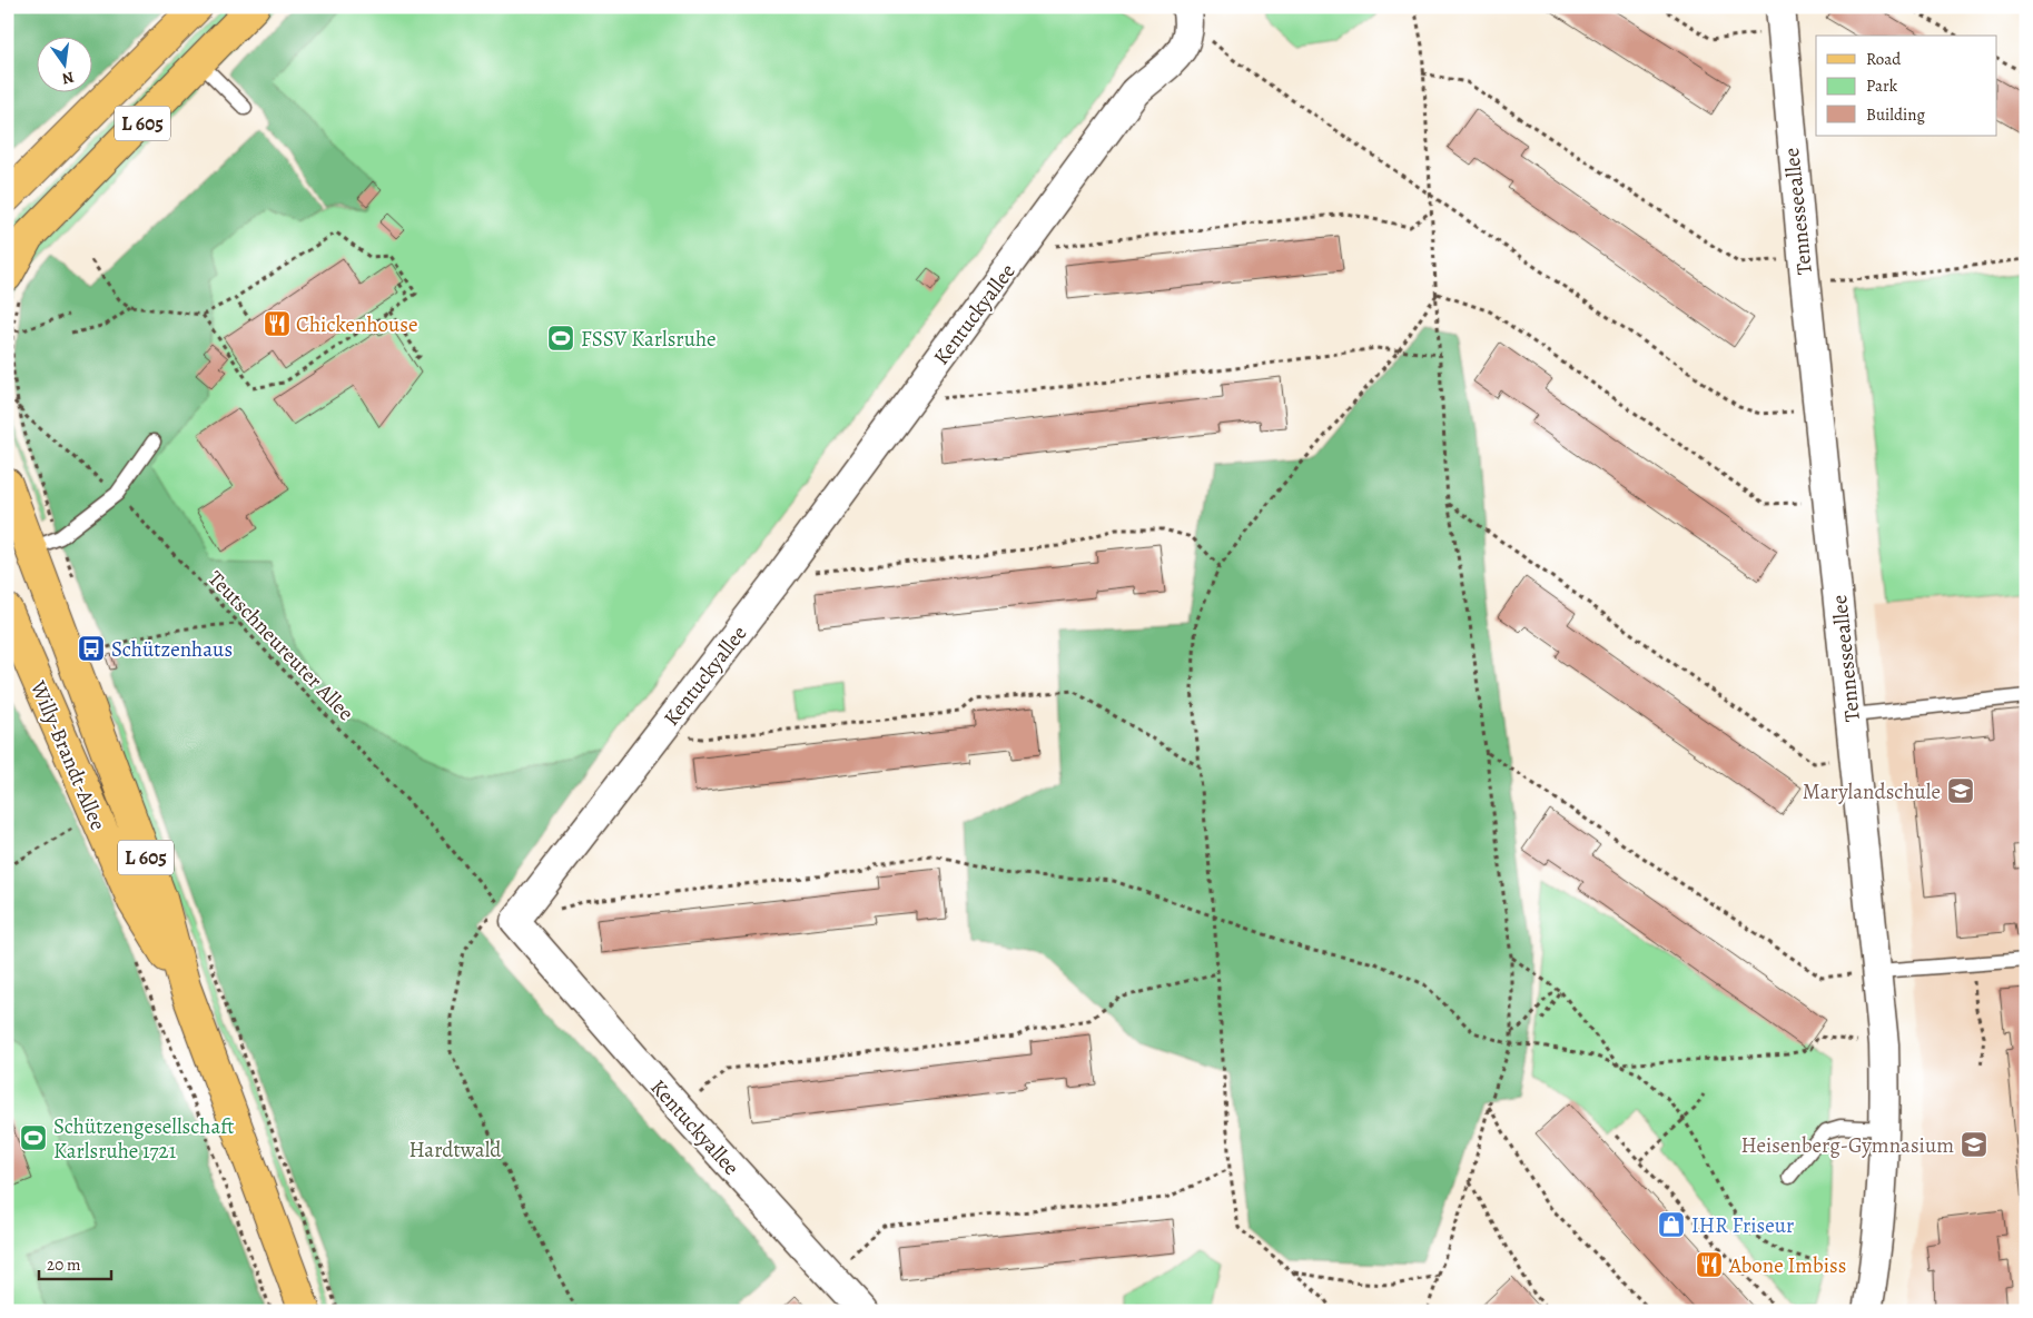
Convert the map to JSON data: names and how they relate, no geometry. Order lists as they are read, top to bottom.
{
  "streets": {
    "main road": ["L 605", "Willy-Brandt-Allee"],
    "street": ["Tennesseeallee", "Kentuckyallee"],
    "path": ["Teutschneureuter Allee"]
  },
  "crossings": [
    ["Kentuckyallee", "Teutschneureuter Allee"]
  ],
  "parks": ["Hardtwald"],
  "places": {
    "restaurant": ["Chickenhouse", "Abone Imbiss"],
    "sports": ["FSSV Karlsruhe", "Schützengesellschaft Karlsruhe 1721"],
    "bus stop": ["Schützenhaus"],
    "school or university": ["Marylandschule", "Heisenberg-Gymnasium"],
    "shop": ["IHR Friseur"]
  },
  "legend": ["Road", "Park", "Building"],
  "scale_bar": "20 m",
  "north": "bottom"
}
